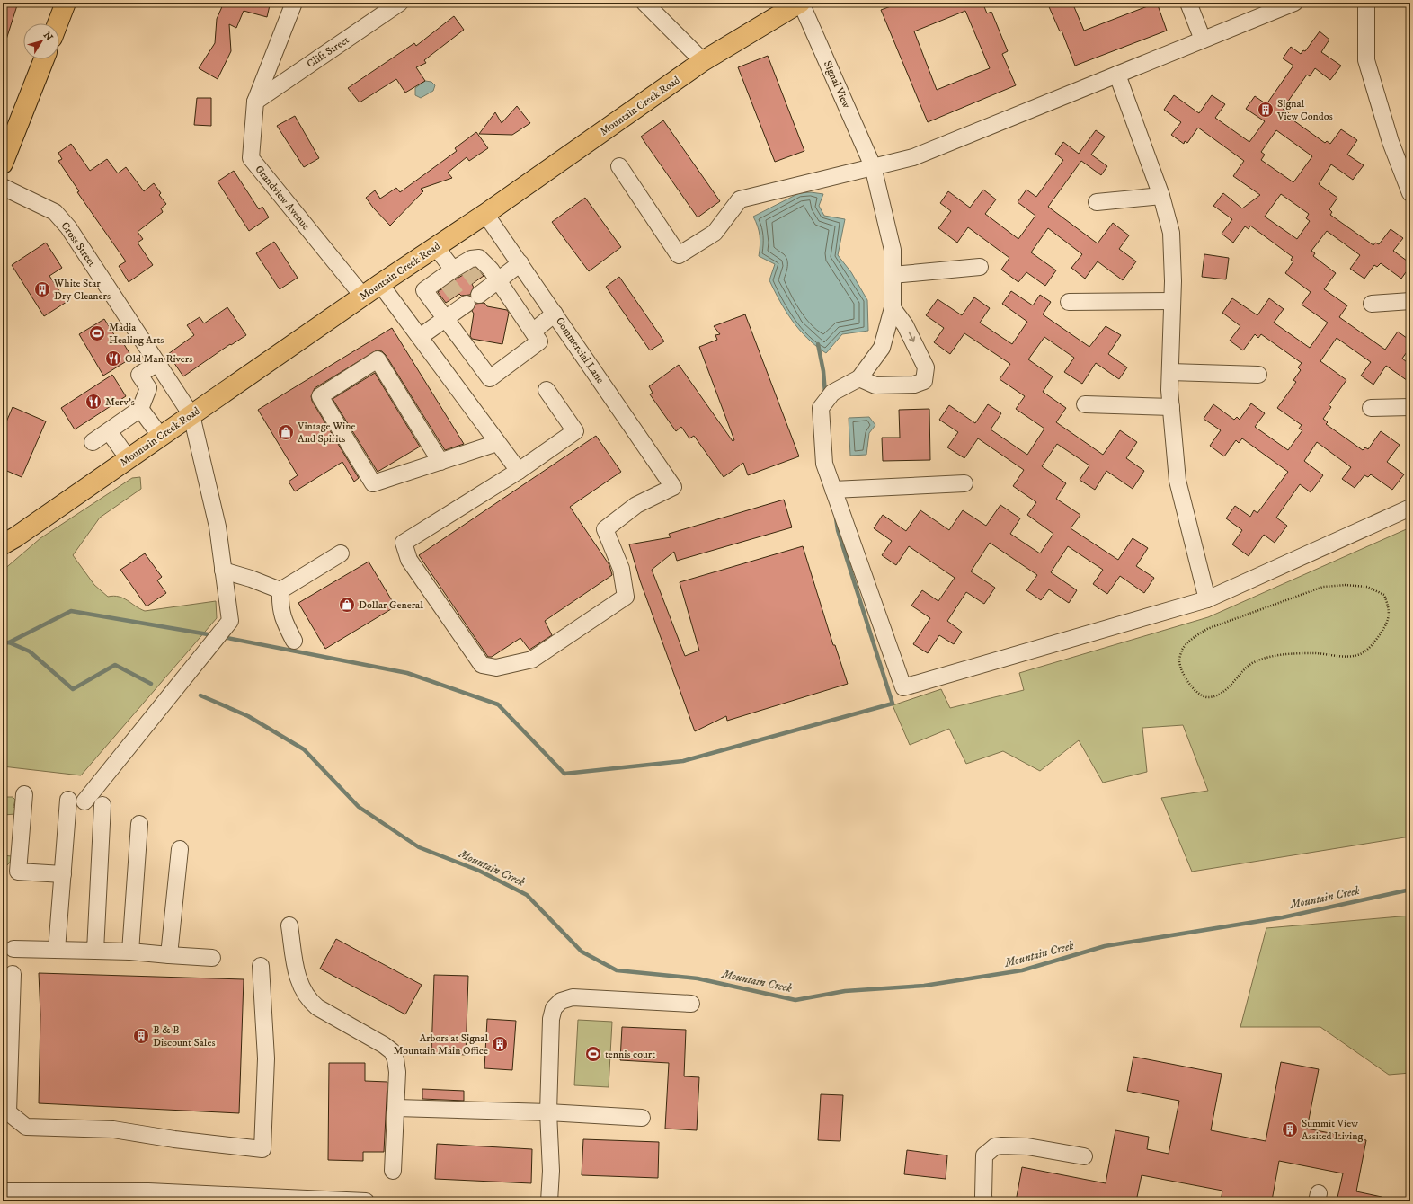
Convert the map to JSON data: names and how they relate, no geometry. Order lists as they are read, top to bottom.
{
  "streets": {
    "main road": ["Mountain Creek Road"],
    "street": [
      "Clift Street",
      "Signal View",
      "Grandview Avenue",
      "Cross Street",
      "Commercial Lane"
    ]
  },
  "crossings": [
    ["Clift Street", "Grandview Avenue"],
    ["Signal View", "Mountain Creek Road"],
    ["Mountain Creek Road", "Grandview Avenue"],
    ["Mountain Creek Road", "Cross Street"],
    ["Mountain Creek Road", "Commercial Lane"]
  ],
  "water": ["Mountain Creek"],
  "places": {
    "building": [
      "Signal View Condos",
      "White Star Dry Cleaners",
      "B & B Discount Sales",
      "Arbors at Signal Mountain Main Office",
      "Summit View Assited Living"
    ],
    "sports": ["Madia Healing Arts", "tennis court"],
    "restaurant": ["Old Man Rivers", "Merv's"],
    "shop": ["Vintage Wine And Spirits", "Dollar General"]
  },
  "north": "top right"
}
